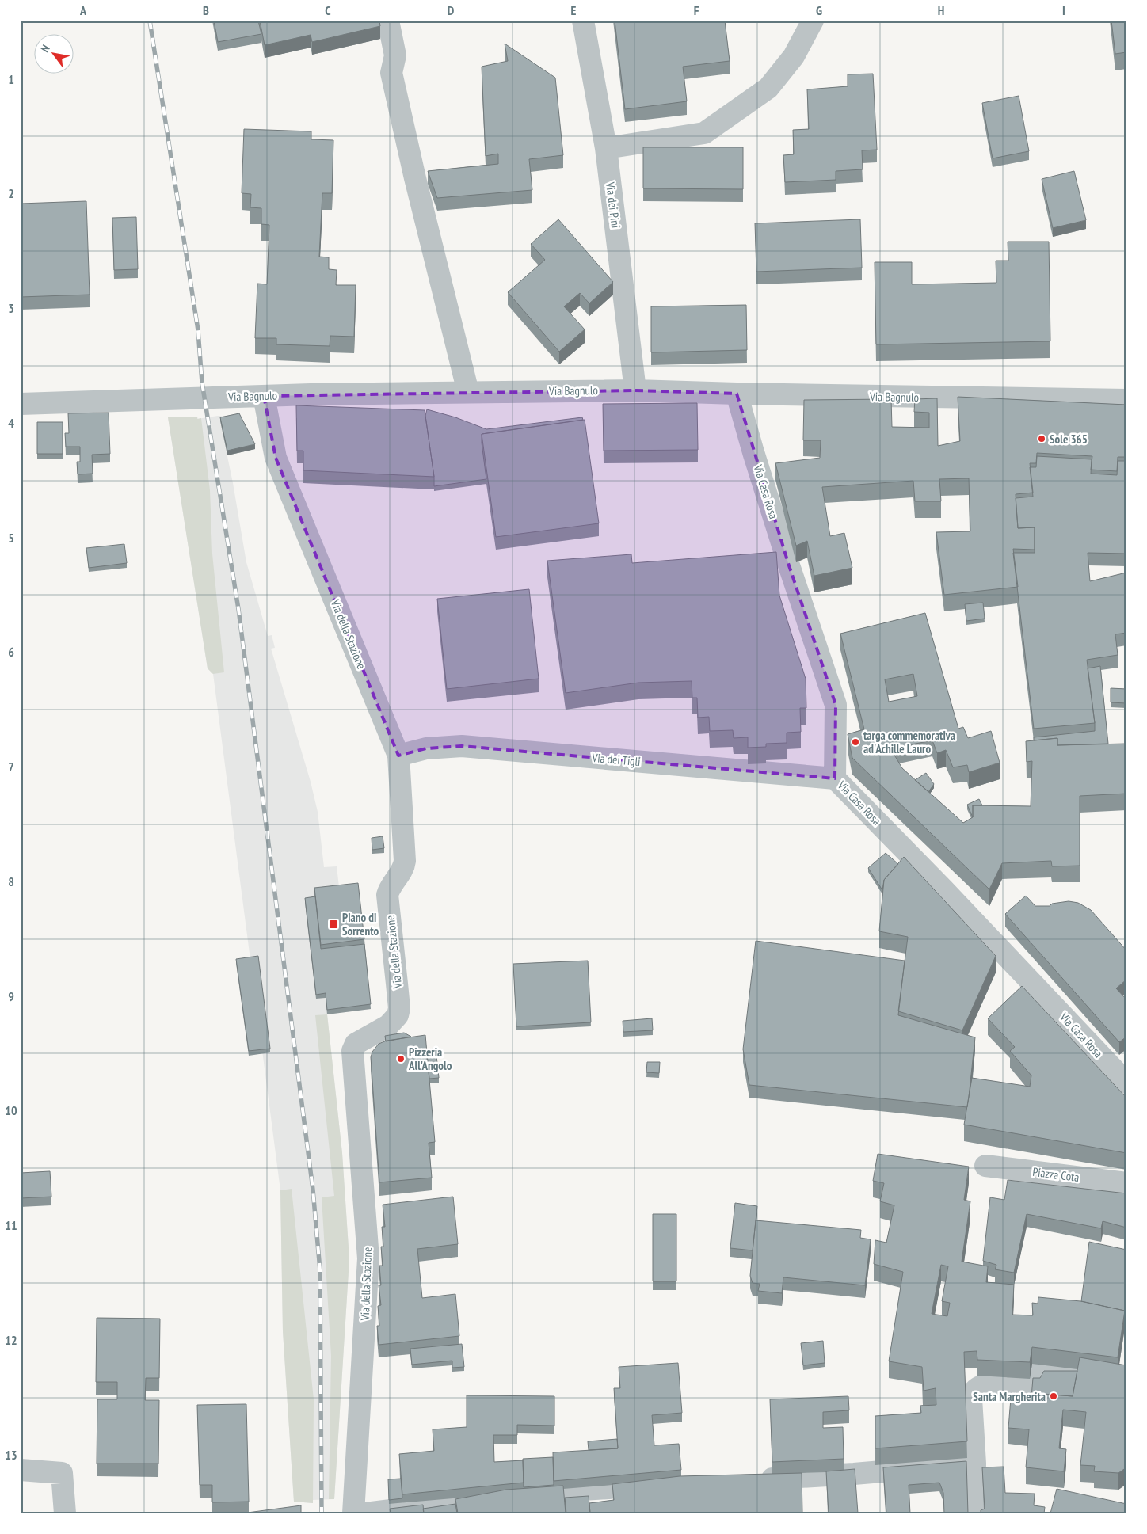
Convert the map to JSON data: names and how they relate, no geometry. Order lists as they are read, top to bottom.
{
  "streets": {
    "street": [
      "Via dei Pini",
      "Via Bagnulo",
      "Via Casa Rosa",
      "Via della Stazione",
      "Via dei Tigli",
      "Piazza Cota"
    ]
  },
  "crossings": [
    ["Via dei Pini", "Via Bagnulo"],
    ["Via Bagnulo", "Via Casa Rosa"],
    ["Via Bagnulo", "Via della Stazione"],
    ["Via Casa Rosa", "Via dei Tigli"],
    ["Via della Stazione", "Via dei Tigli"]
  ],
  "places": {
    "other": [
      "Sole 365",
      "targa commemorativa ad Achille Lauro",
      "Pizzeria All'Angolo",
      "Santa Margherita"
    ],
    "transit": ["Piano di Sorrento"]
  },
  "north": "top left",
  "grid": {
    "columns": [
      "A",
      "B",
      "C",
      "D",
      "E",
      "F",
      "G",
      "H",
      "I"
    ],
    "rows": [
      "1",
      "2",
      "3",
      "4",
      "5",
      "6",
      "7",
      "8",
      "9",
      "10",
      "11",
      "12",
      "13"
    ]
  }
}
